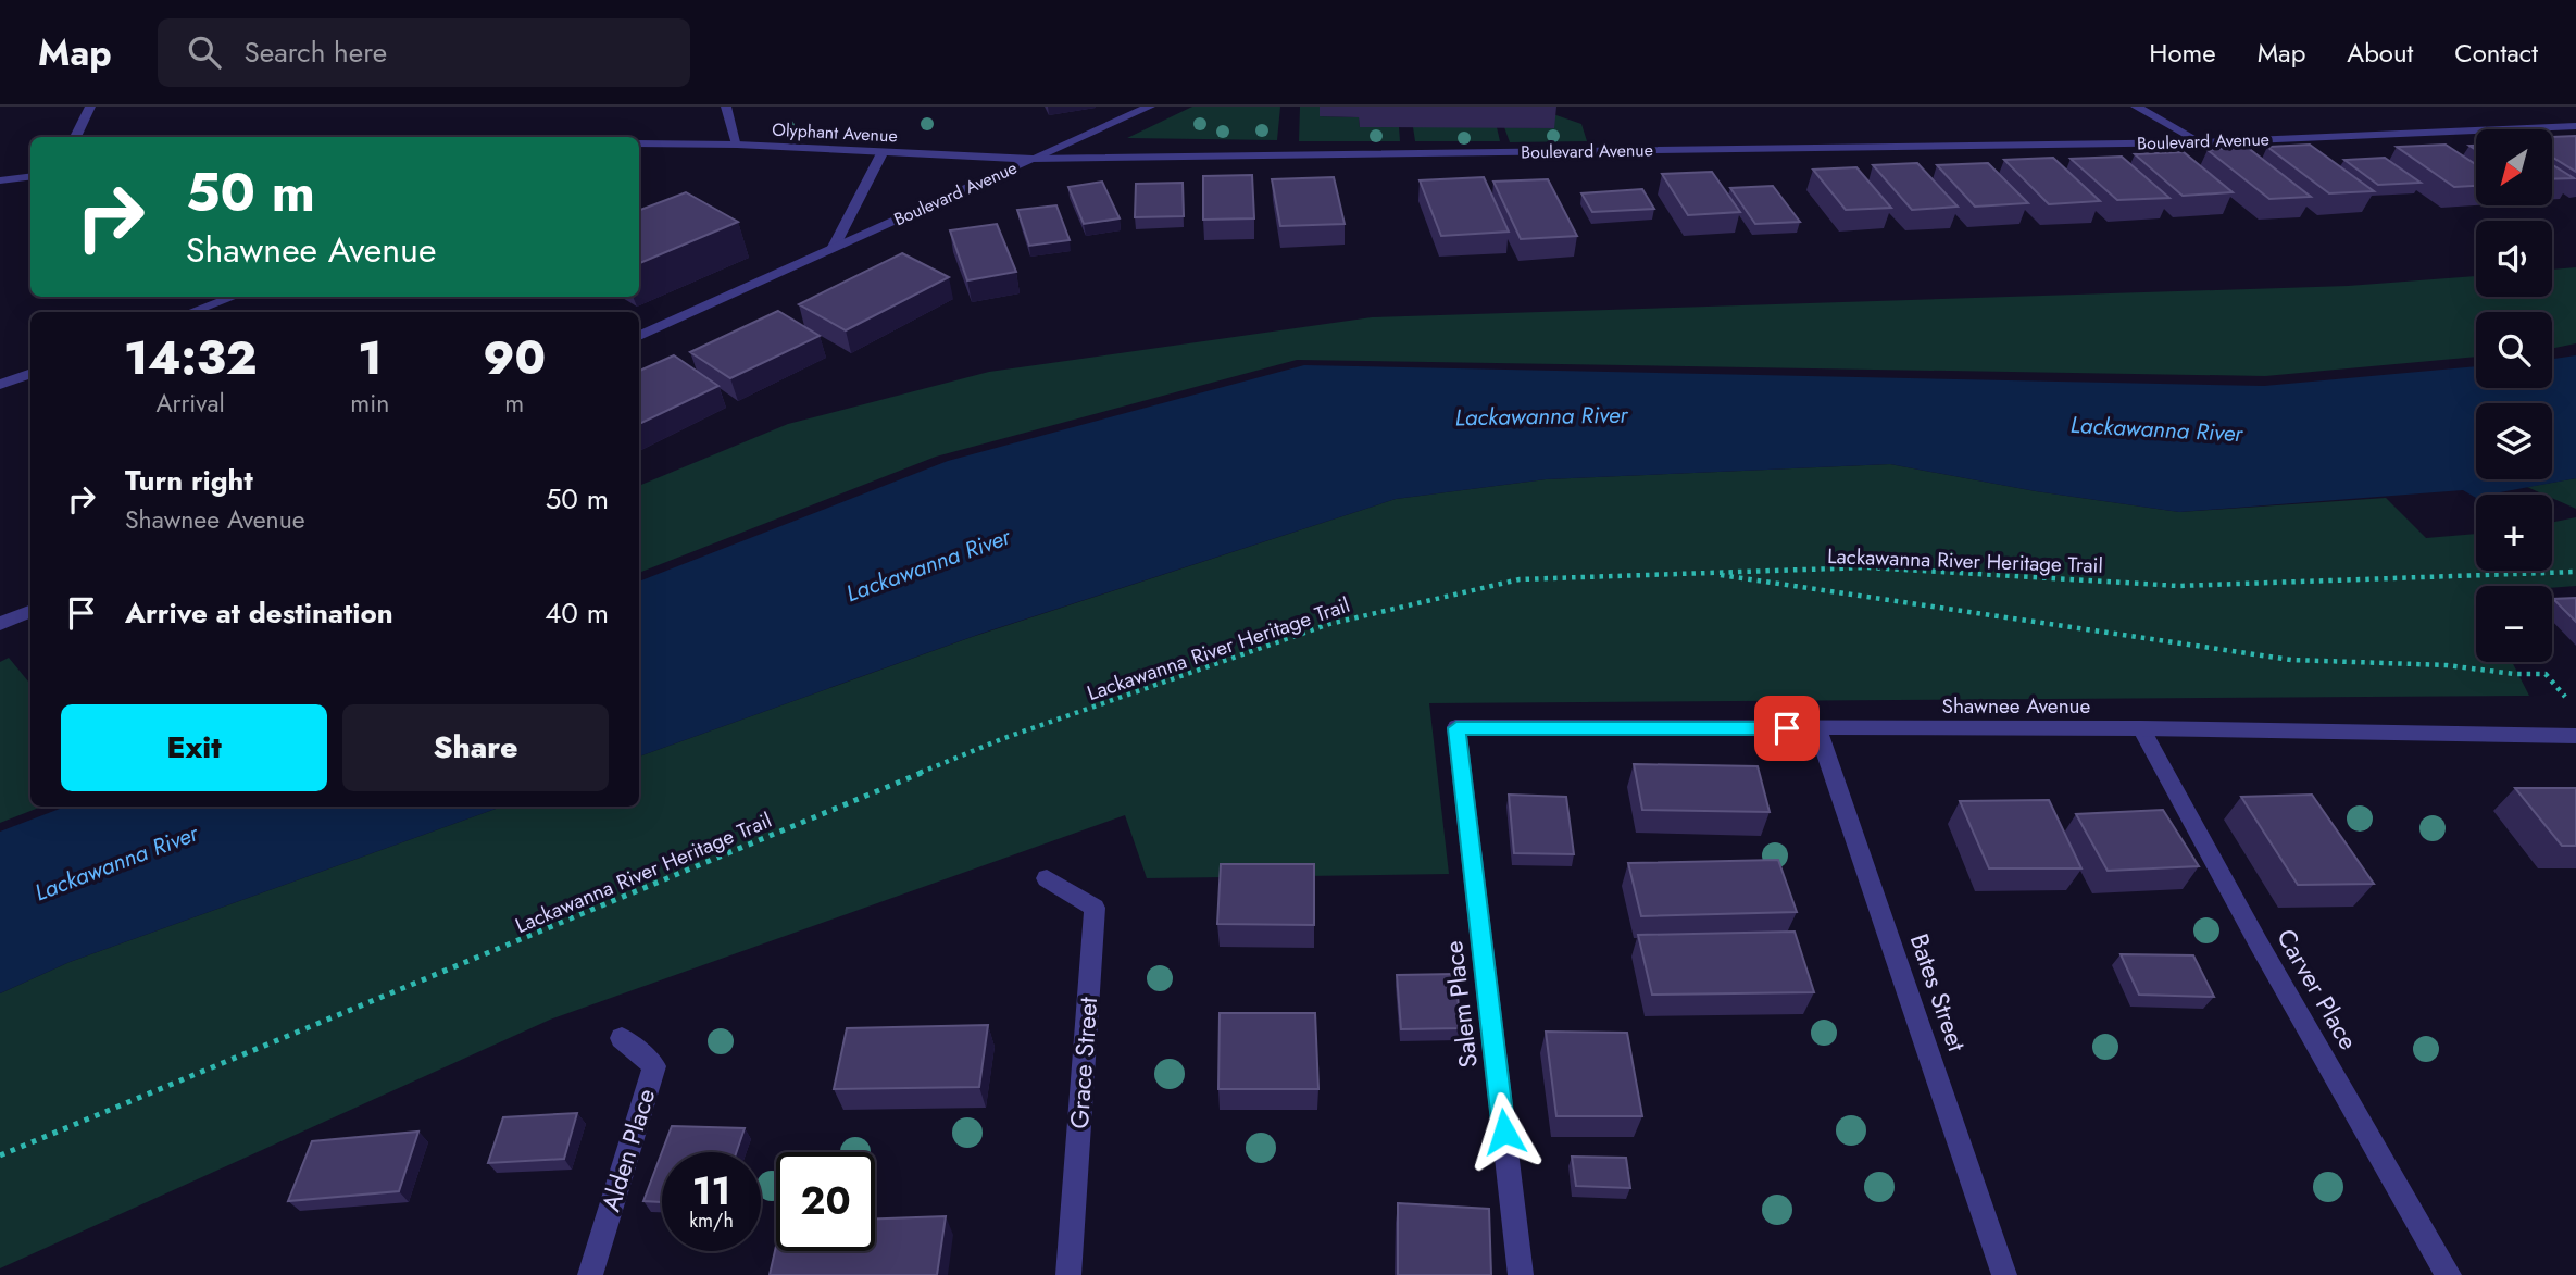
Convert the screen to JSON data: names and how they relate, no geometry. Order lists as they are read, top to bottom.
{
  "streets": {
    "street": [
      "Olyphant Avenue",
      "Boulevard Avenue",
      "Shawnee Avenue",
      "Carver Place",
      "Bates Street",
      "Salem Place",
      "Grace Street",
      "Alden Place"
    ],
    "path": ["Lackawanna River Heritage Trail"]
  },
  "crossings": [
    ["Olyphant Avenue", "Boulevard Avenue"],
    ["Shawnee Avenue", "Carver Place"],
    ["Shawnee Avenue", "Bates Street"],
    ["Shawnee Avenue", "Salem Place"]
  ],
  "water": ["Lackawanna River"],
  "north": "bottom left",
  "page": {
    "header": "Map",
    "search": "Search here",
    "nav": [
      "Home",
      "Map",
      "About",
      "Contact"
    ],
    "map_buttons": ["+", "−"],
    "turn": ["50 m", "Shawnee Avenue"],
    "eta": [
      "14:32",
      "Arrival",
      "1",
      "min",
      "90",
      "m"
    ],
    "list": [
      {
        "name": "Turn right",
        "note": "Shawnee Avenue",
        "value": "50 m"
      },
      {
        "name": "Arrive at destination",
        "value": "40 m"
      }
    ],
    "buttons": ["Exit", "Share"],
    "speed": "11 km/h",
    "limit": "20"
  }
}
